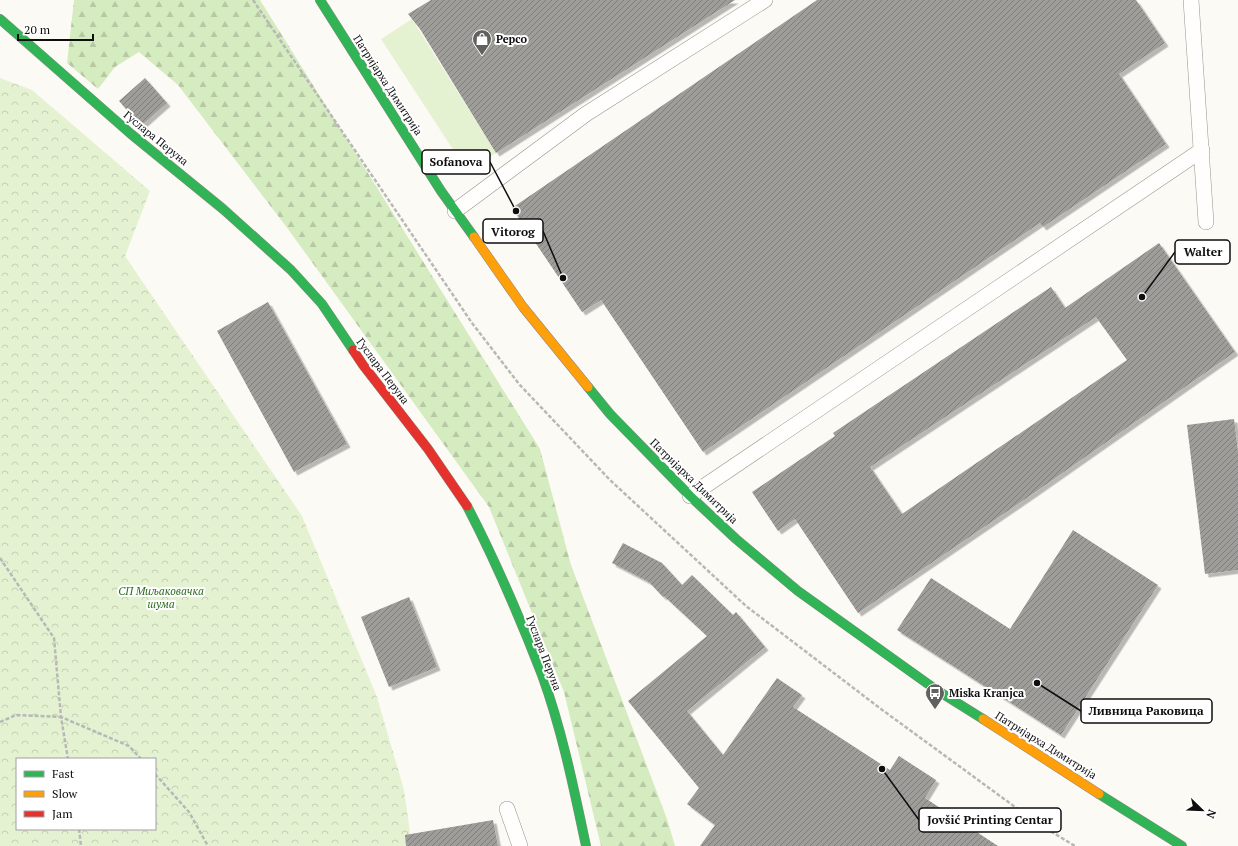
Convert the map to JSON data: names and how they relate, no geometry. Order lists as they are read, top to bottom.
{
  "streets": {
    "main road": ["Патријарха Димитрија", "Гуслара Перуна"]
  },
  "parks": ["СП Миљаковачка шума"],
  "places": {
    "shop": ["Pepco"],
    "other": [
      "Sofanova",
      "Vitorog",
      "Walter",
      "Ливница Раковица",
      "Jovšić Printing Centar"
    ],
    "bus stop": ["Miska Kranjca"]
  },
  "legend": ["Fast", "Slow", "Jam"],
  "scale_bar": "20 m",
  "north": "bottom right"
}
